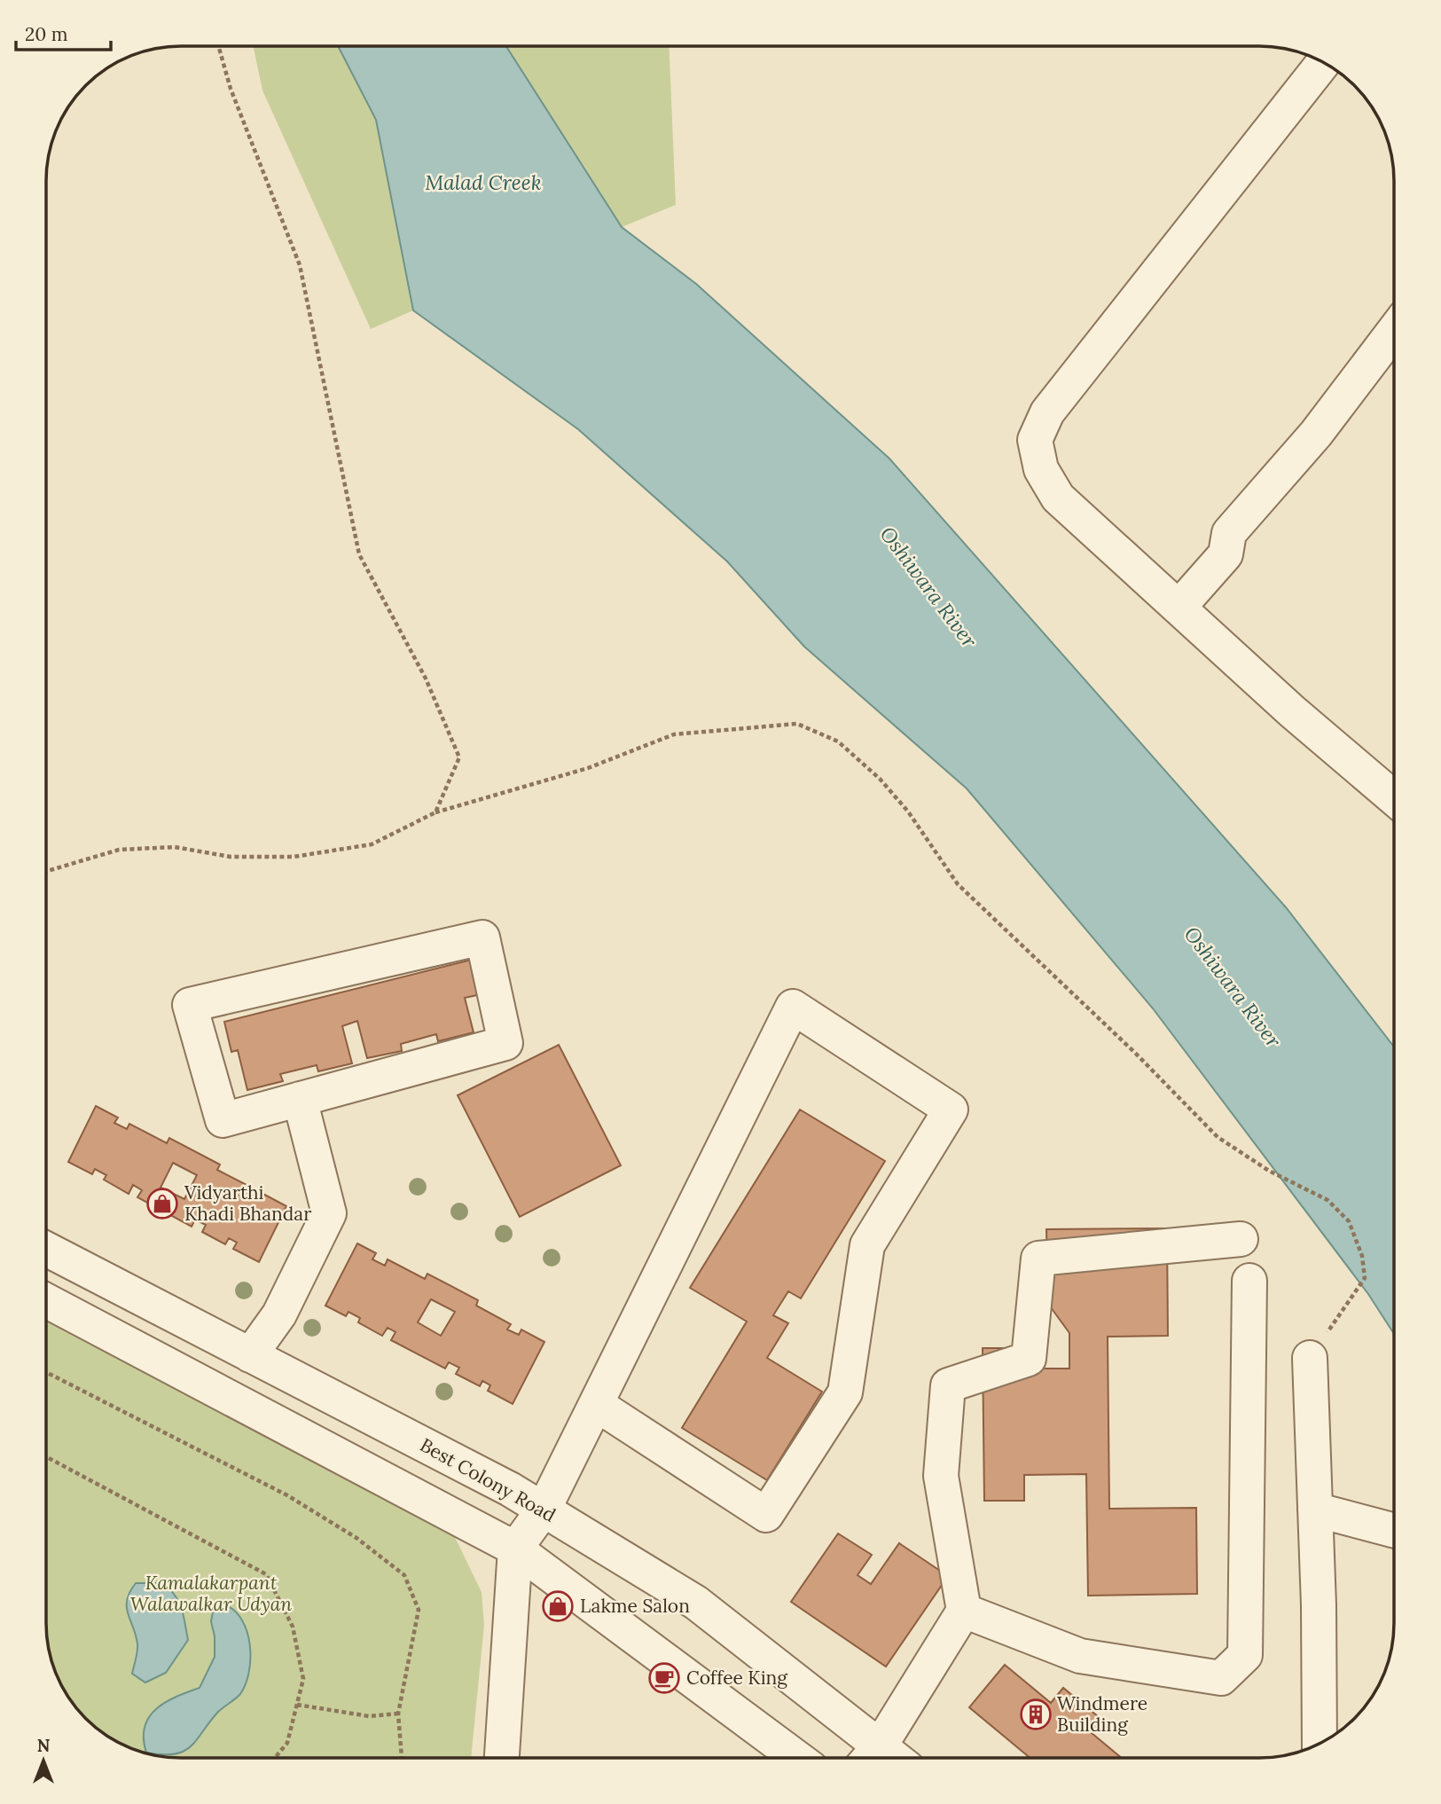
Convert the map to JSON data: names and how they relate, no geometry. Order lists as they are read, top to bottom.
{
  "streets": {
    "street": ["Best Colony Road"]
  },
  "water": ["Malad Creek", "Oshiwara River"],
  "parks": ["Kamalakarpant Walawalkar Udyan"],
  "places": {
    "shop": ["Vidyarthi Khadi Bhandar", "Lakme Salon"],
    "cafe": ["Coffee King"],
    "building": ["Windmere Building"]
  },
  "scale_bar": "20 m",
  "north": "top"
}
